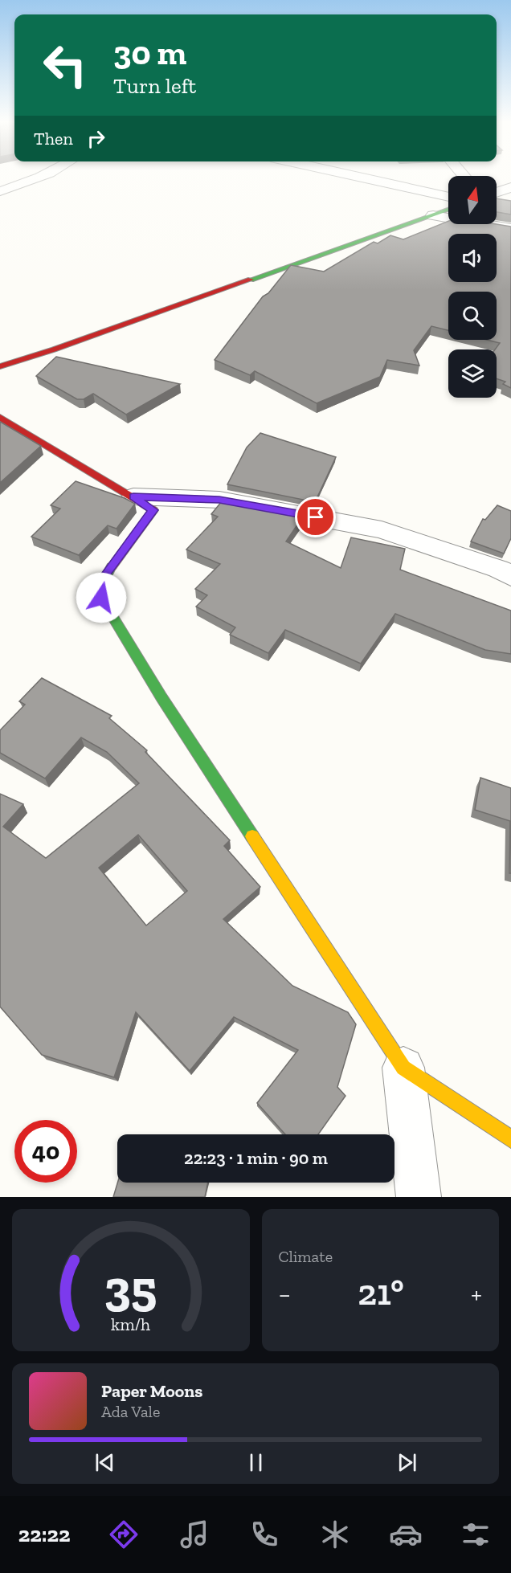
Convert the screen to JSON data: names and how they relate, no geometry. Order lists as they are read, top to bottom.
{
  "north": "top",
  "page": {
    "turn": ["30 m", "Turn left"],
    "then": "Then",
    "limit": "40",
    "trip": "22:23 · 1 min · 90 m",
    "tile": "Climate",
    "heat": ["−", "21°", "+"],
    "song": ["Paper Moons", "Ada Vale"],
    "tabs": "22:22",
    "gauge": ["35", "km/h"]
  }
}
